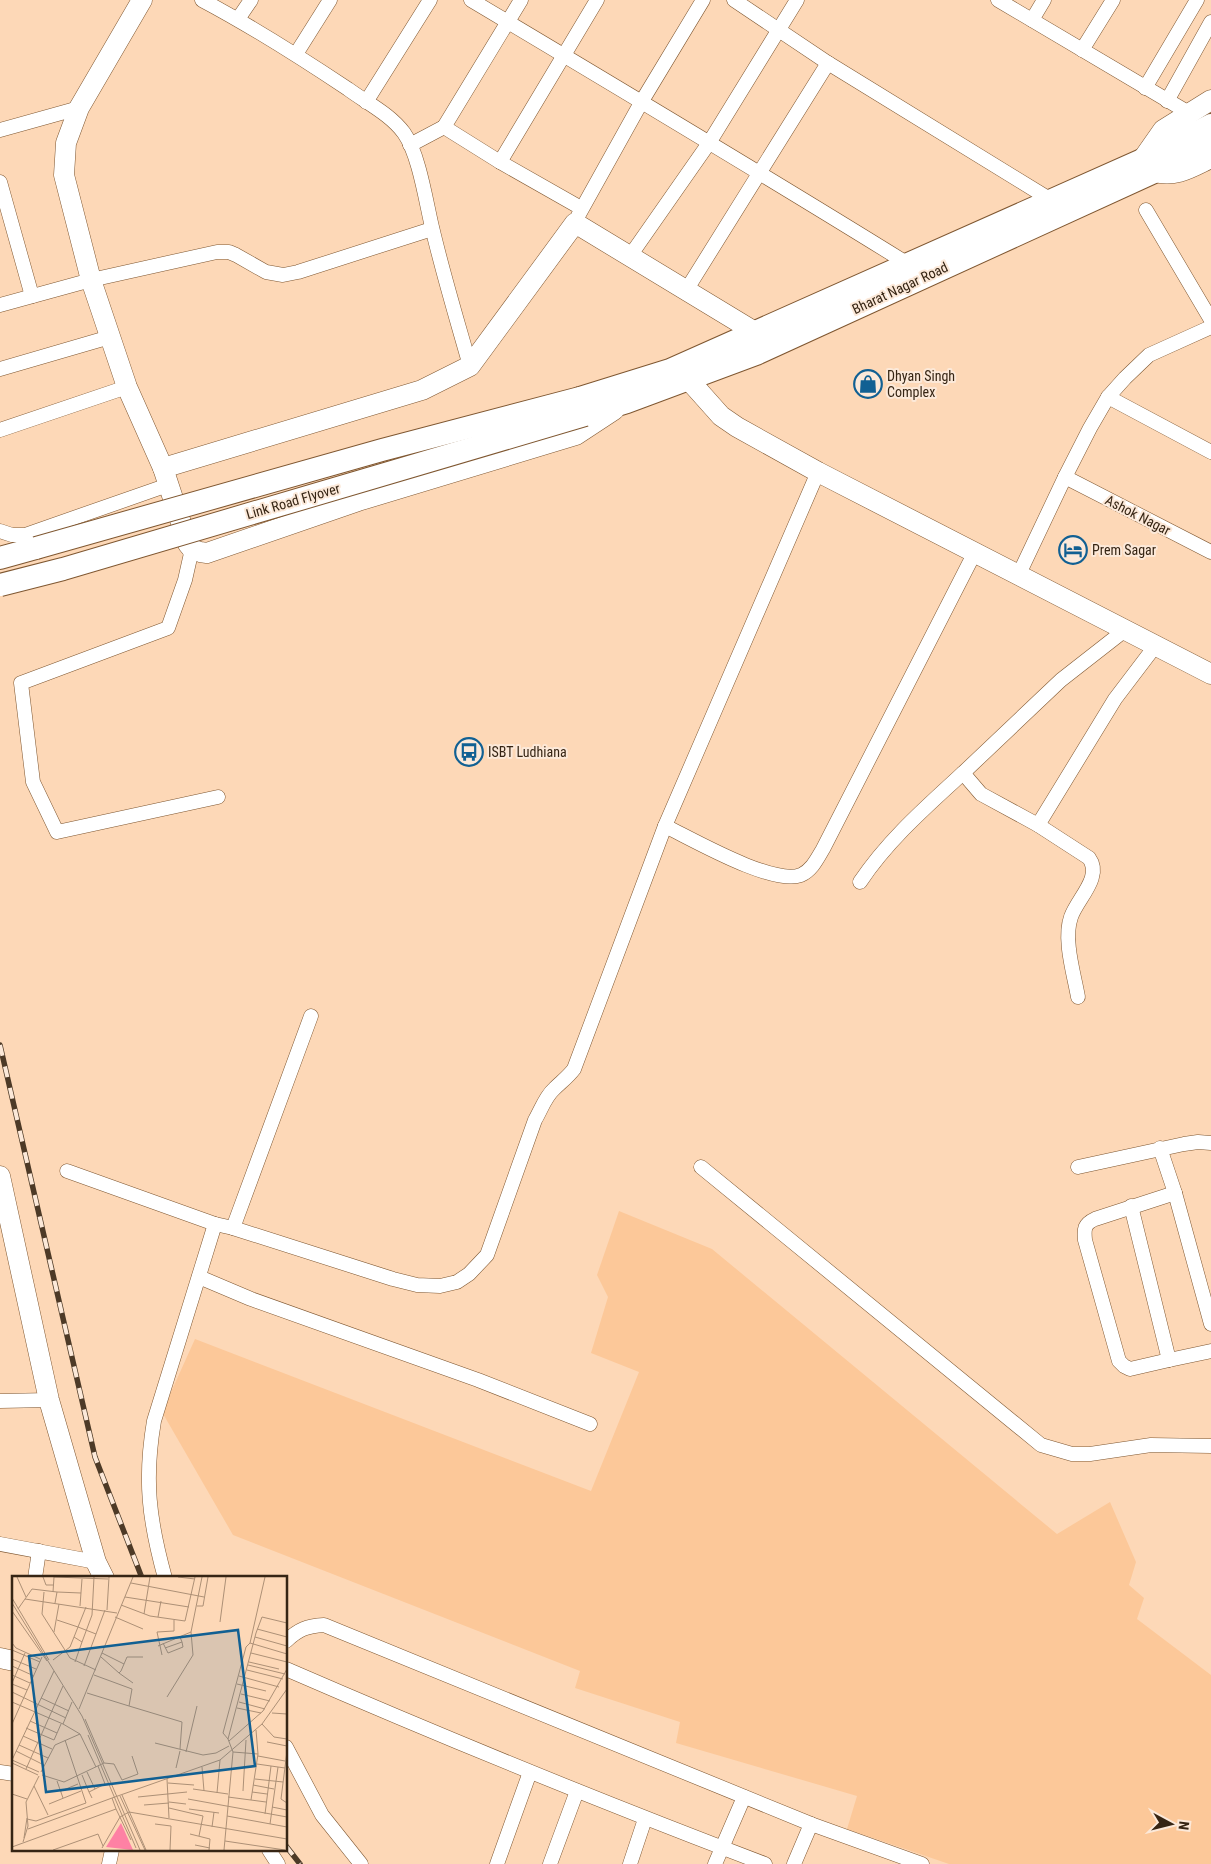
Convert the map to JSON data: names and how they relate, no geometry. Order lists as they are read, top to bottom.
{
  "streets": {
    "main road": ["Bharat Nagar Road", "Link Road Flyover"],
    "street": ["Ashok Nagar"]
  },
  "crossings": [
    ["Bharat Nagar Road", "Link Road Flyover"]
  ],
  "places": {
    "shop": ["Dhyan Singh Complex"],
    "hotel": ["Prem Sagar"],
    "bus stop": ["ISBT Ludhiana"]
  },
  "north": "right"
}
